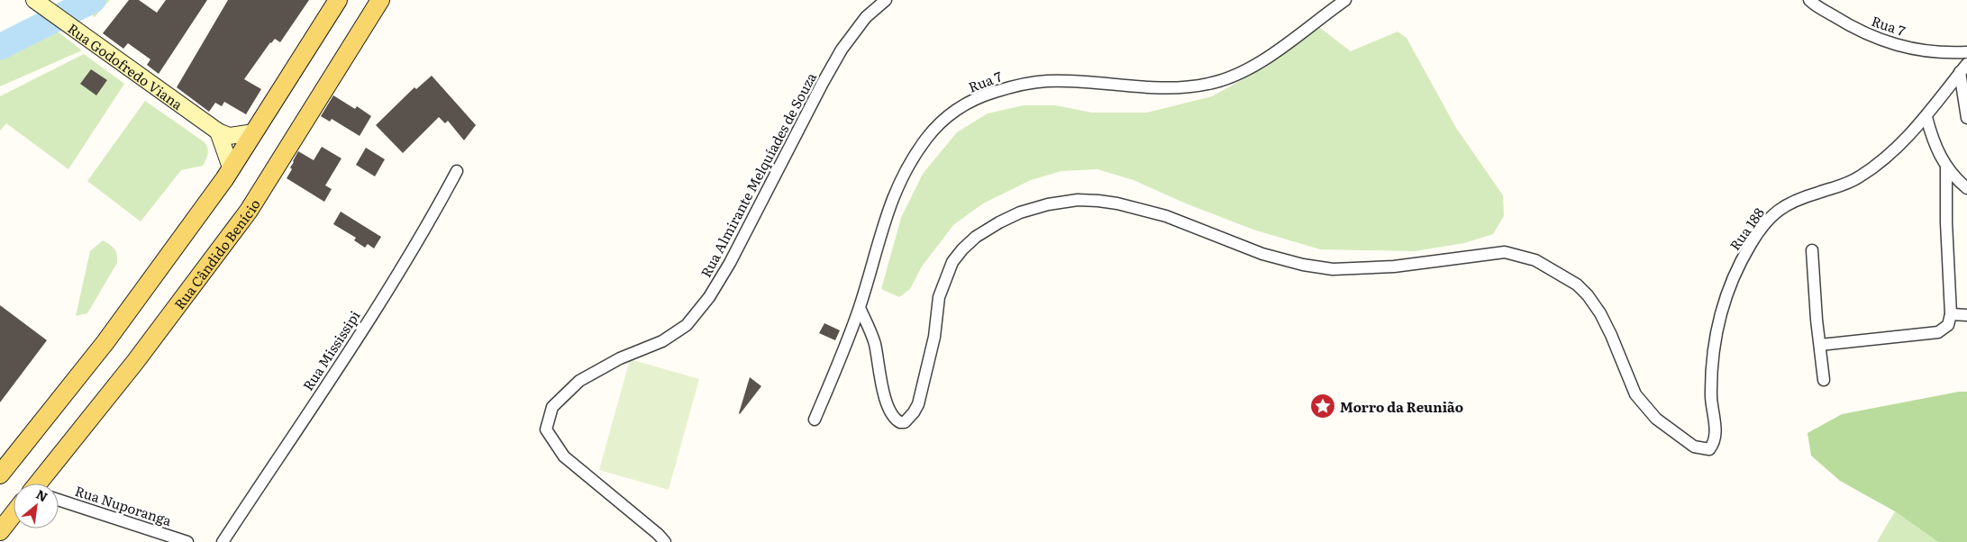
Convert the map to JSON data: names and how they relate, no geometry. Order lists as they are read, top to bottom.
{
  "streets": {
    "main road": ["Rua Godofredo Viana", "Rua Cândido Benício"],
    "street": [
      "Rua 7",
      "Rua Almirante Melquíades de Souza",
      "Rua 188",
      "Rua Mississipi",
      "Rua Nuporanga"
    ]
  },
  "crossings": [
    ["Rua 7", "Rua 188"]
  ],
  "places": {
    "place": ["Morro da Reunião"]
  },
  "north": "top right"
}
